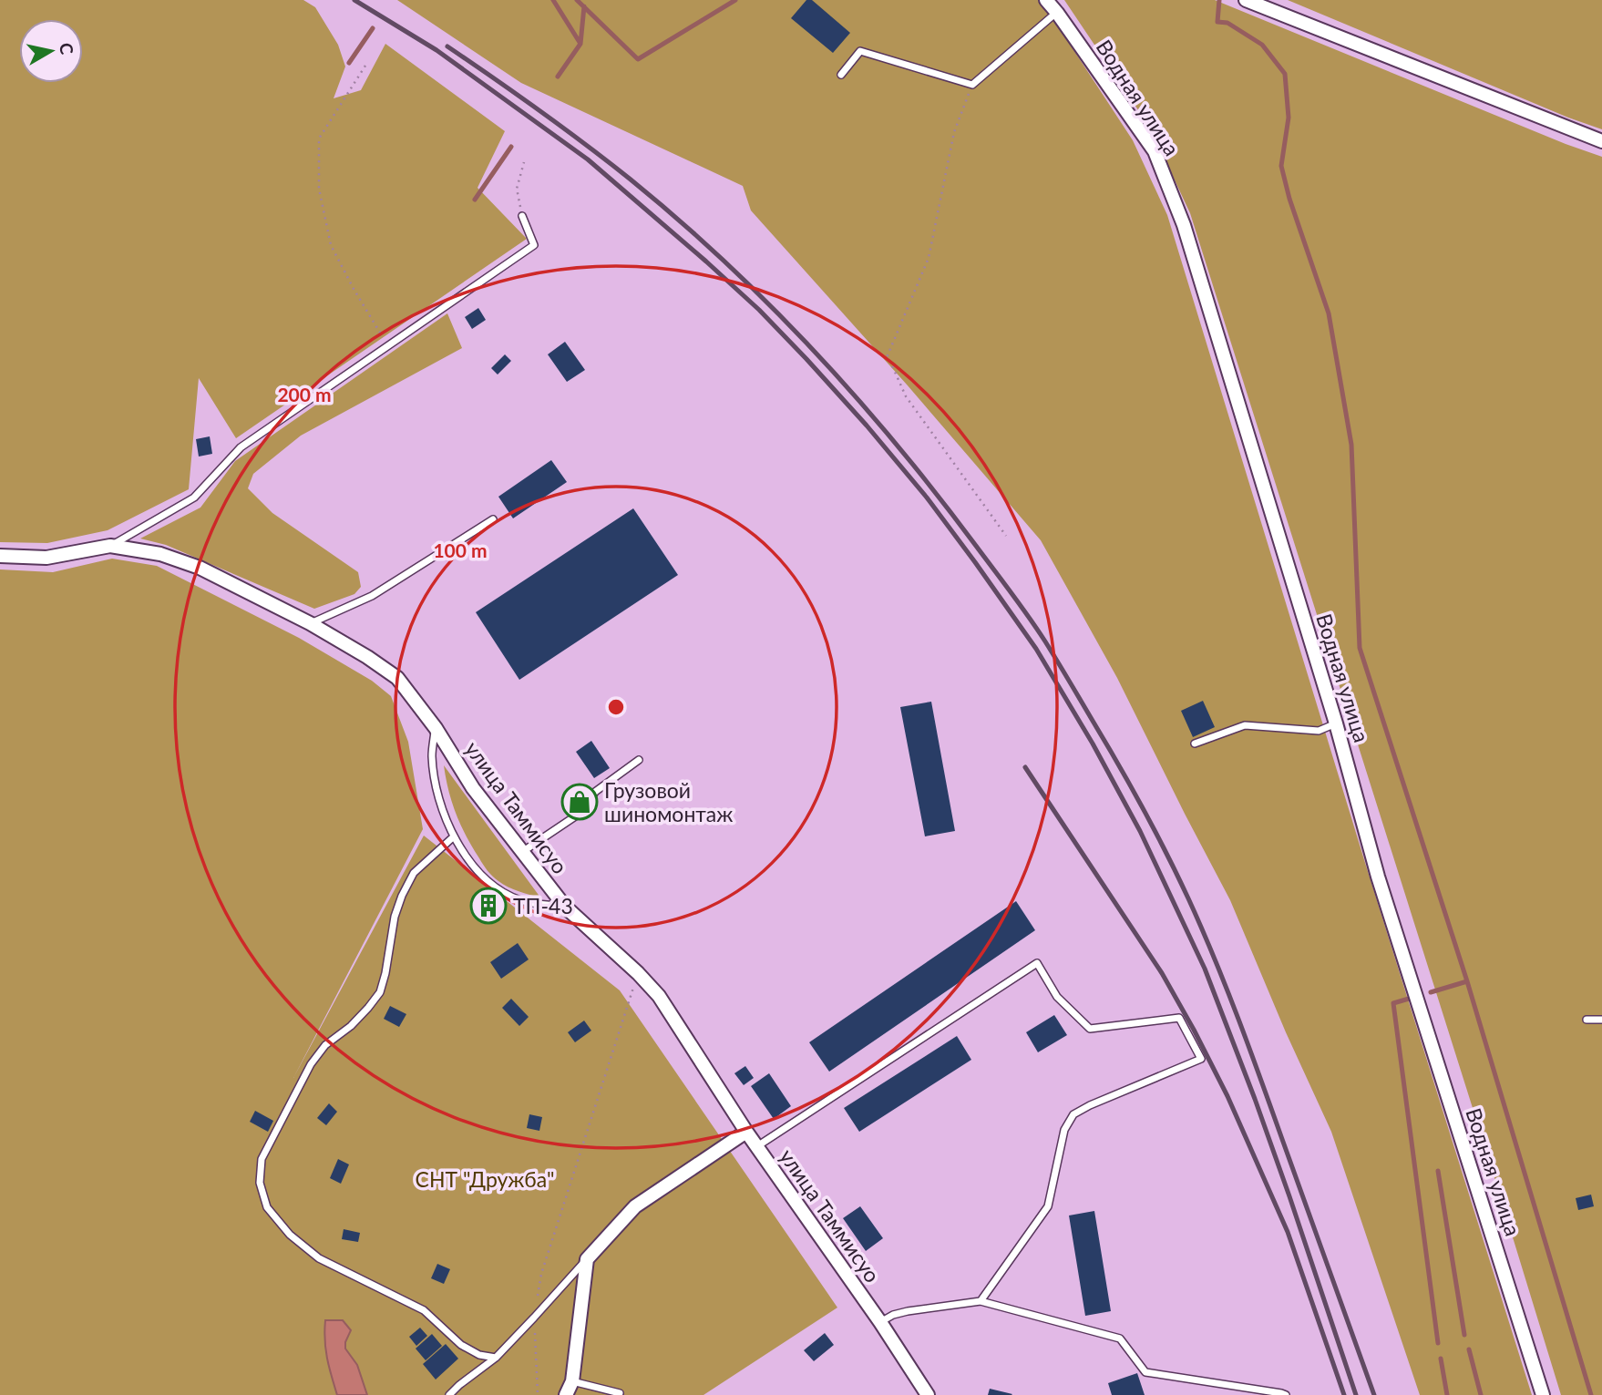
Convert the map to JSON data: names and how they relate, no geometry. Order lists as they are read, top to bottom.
{
  "streets": {
    "street": ["Водная улица", "улица Таммисуо"]
  },
  "parks": ["СНТ \"Дружба\""],
  "places": {
    "shop": ["Грузовой шиномонтаж"],
    "building": ["ТП-43"]
  },
  "north": "right",
  "rings": ["200 m", "100 m"]
}
